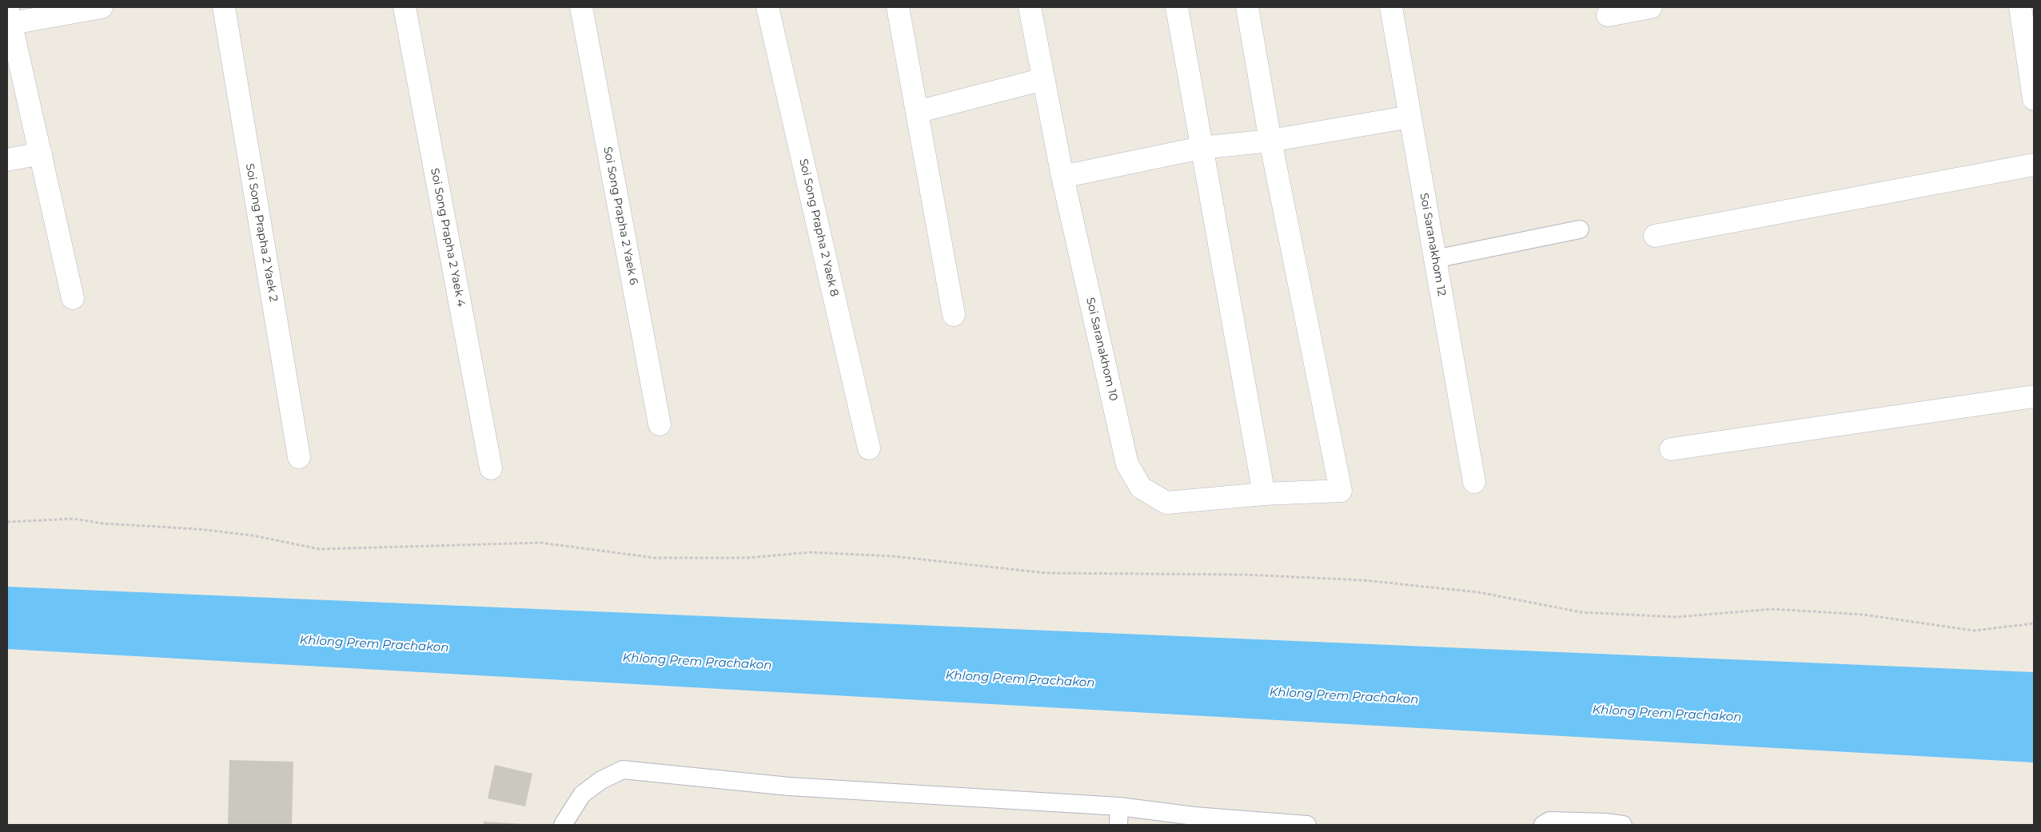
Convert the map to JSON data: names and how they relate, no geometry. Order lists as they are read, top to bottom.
{
  "streets": {
    "street": [
      "Soi Song Prapha 2 Yaek 6",
      "Soi Song Prapha 2 Yaek 8",
      "Soi Song Prapha 2 Yaek 2",
      "Soi Song Prapha 2 Yaek 4",
      "Soi Saranakhom 12",
      "Soi Saranakhom 10"
    ]
  },
  "water": ["Khlong Prem Prachakon"]
}
